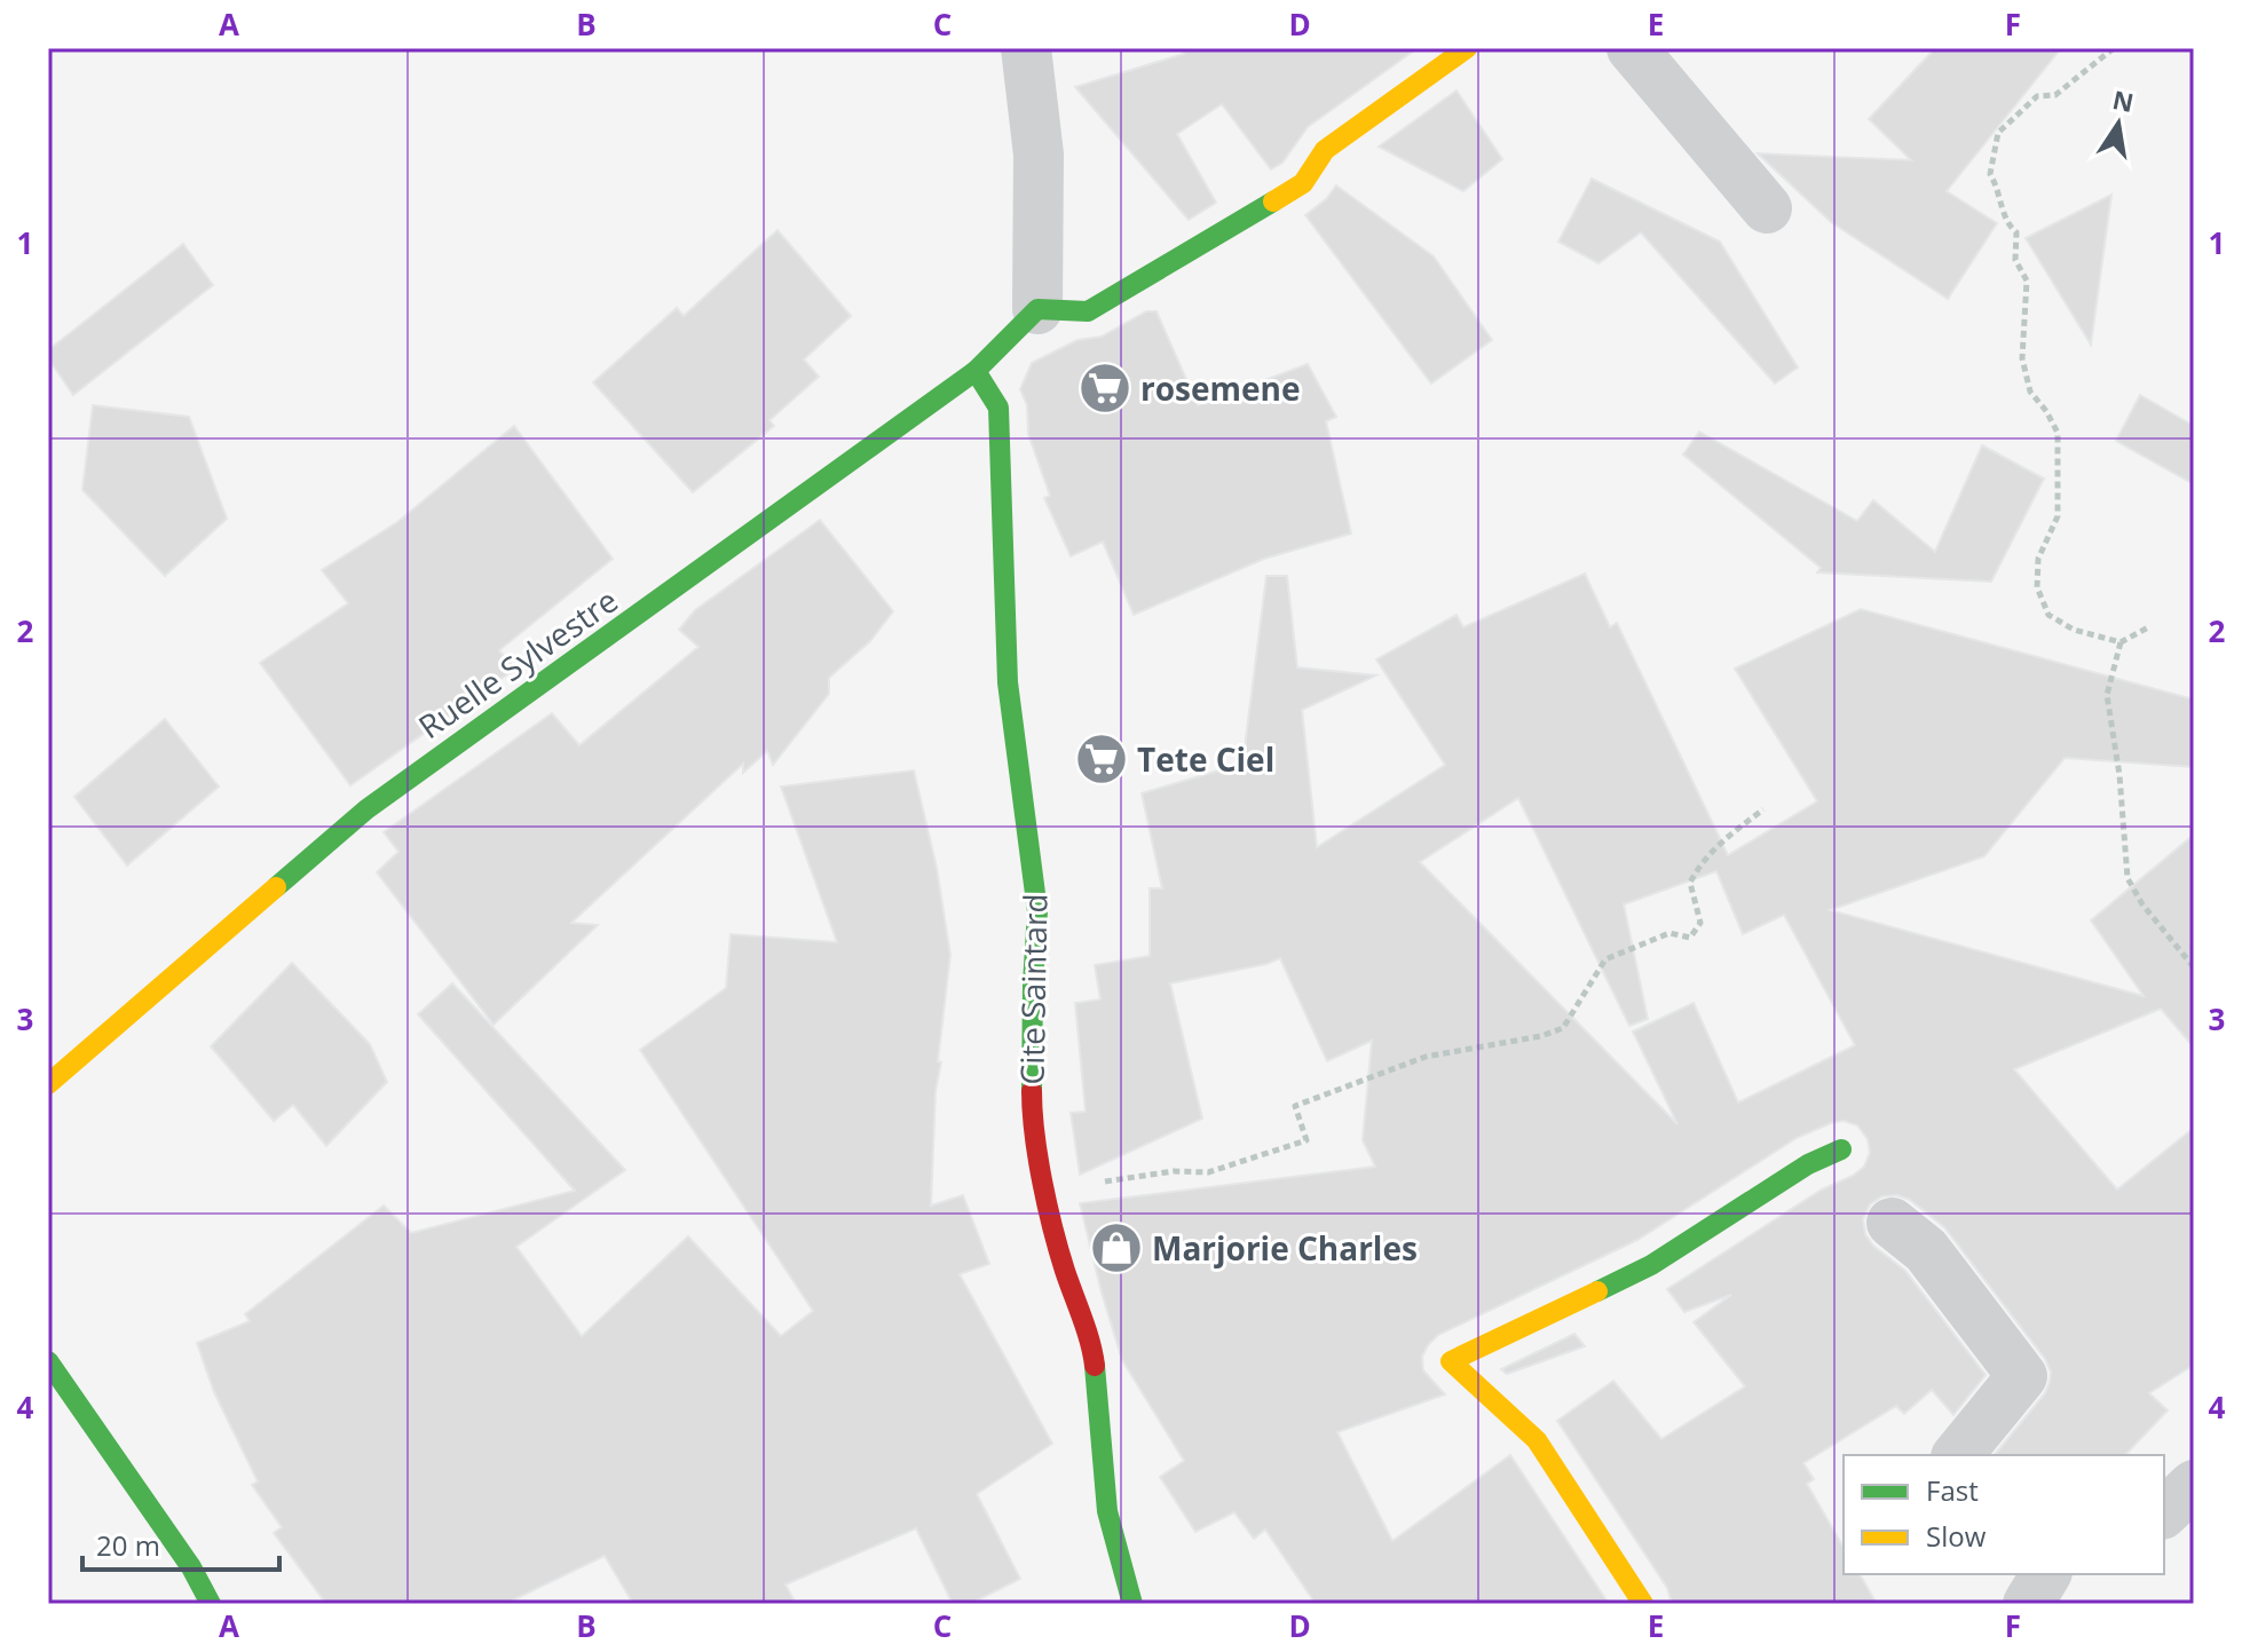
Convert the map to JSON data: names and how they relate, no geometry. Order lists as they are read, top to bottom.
{
  "streets": {
    "street": ["Ruelle Sylvestre", "Cite Saintard"]
  },
  "crossings": [
    ["Ruelle Sylvestre", "Cite Saintard"]
  ],
  "places": {
    "supermarket": ["rosemene", "Tete Ciel"],
    "shop": ["Marjorie Charles"]
  },
  "legend": ["Fast", "Slow"],
  "scale_bar": "20 m",
  "north": "top",
  "grid": {
    "columns": [
      "A",
      "B",
      "C",
      "D",
      "E",
      "F"
    ],
    "rows": [
      "1",
      "2",
      "3",
      "4"
    ]
  }
}
